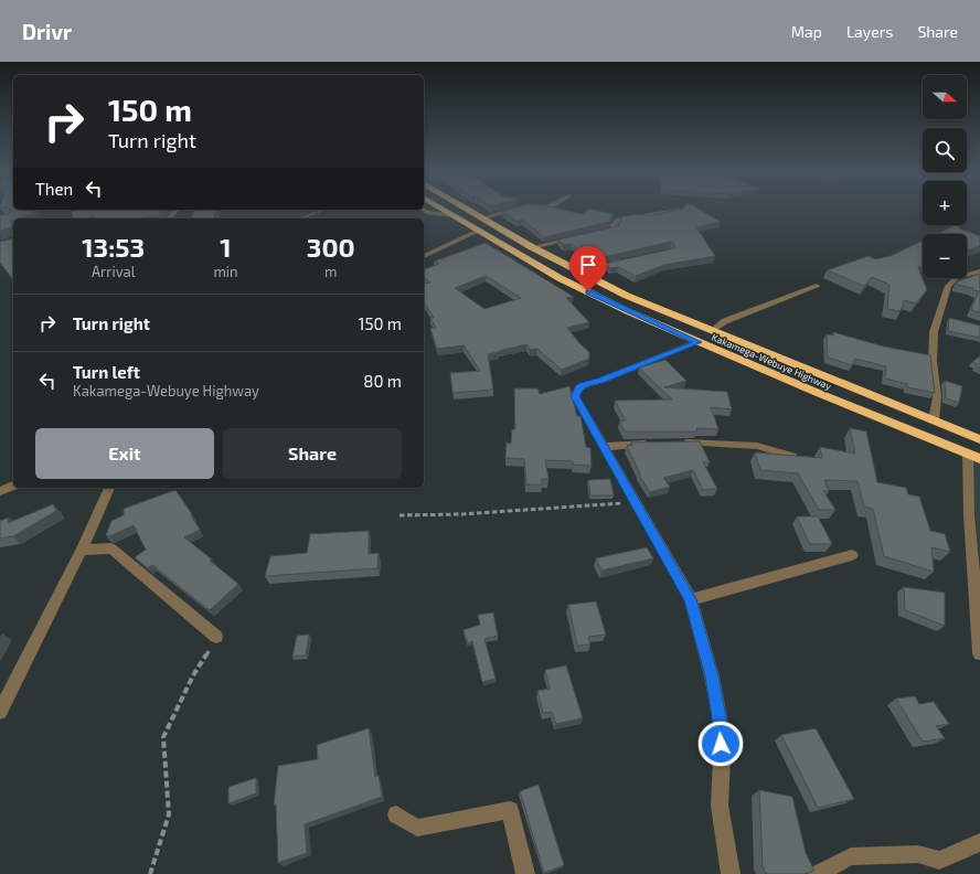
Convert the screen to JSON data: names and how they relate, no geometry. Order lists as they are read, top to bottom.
{
  "streets": {
    "highway": ["Kakamega-Webuye Highway"]
  },
  "north": "right",
  "page": {
    "header": "Drivr",
    "nav": ["Map", "Layers", "Share"],
    "map_buttons": ["+", "−"],
    "turn": ["150 m", "Turn right"],
    "then": "Then",
    "eta": [
      "13:53",
      "Arrival",
      "1",
      "min",
      "300",
      "m"
    ],
    "list": [
      {
        "name": "Turn right",
        "value": "150 m"
      },
      {
        "name": "Turn left",
        "note": "Kakamega-Webuye Highway",
        "value": "80 m"
      }
    ],
    "buttons": ["Exit", "Share"]
  }
}
